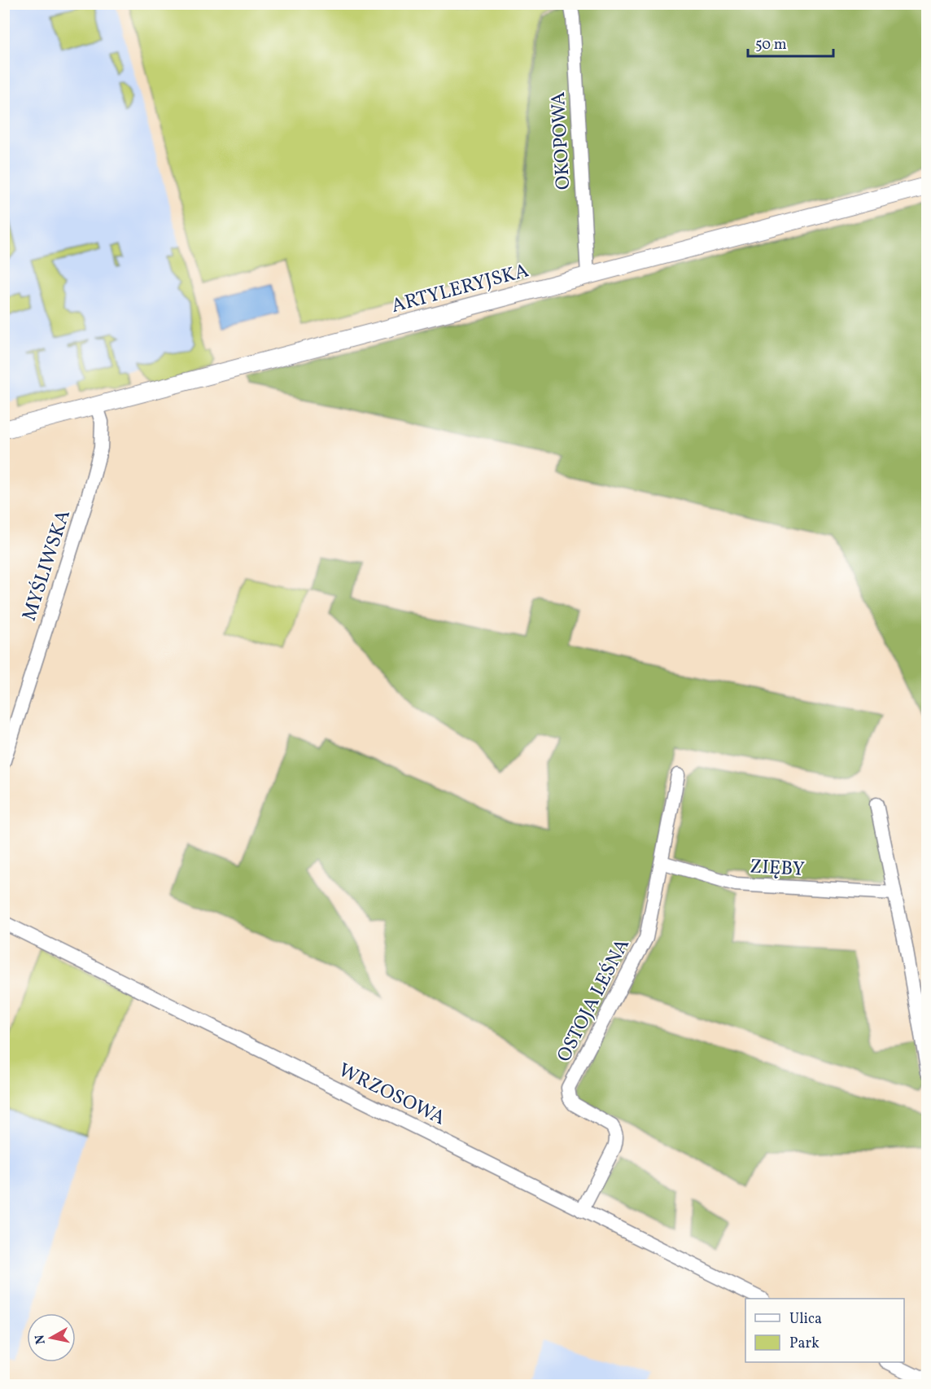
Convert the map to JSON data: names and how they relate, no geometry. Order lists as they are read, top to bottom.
{
  "streets": {
    "street": [
      "OKOPOWA",
      "ARTYLERYJSKA",
      "MYŚLIWSKA",
      "ZIĘBY",
      "OSTOJA LEŚNA",
      "WRZOSOWA"
    ]
  },
  "crossings": [
    ["OKOPOWA", "ARTYLERYJSKA"],
    ["ARTYLERYJSKA", "MYŚLIWSKA"],
    ["ZIĘBY", "OSTOJA LEŚNA"],
    ["OSTOJA LEŚNA", "WRZOSOWA"]
  ],
  "legend": ["Ulica", "Park"],
  "scale_bar": "50 m",
  "north": "left"
}
